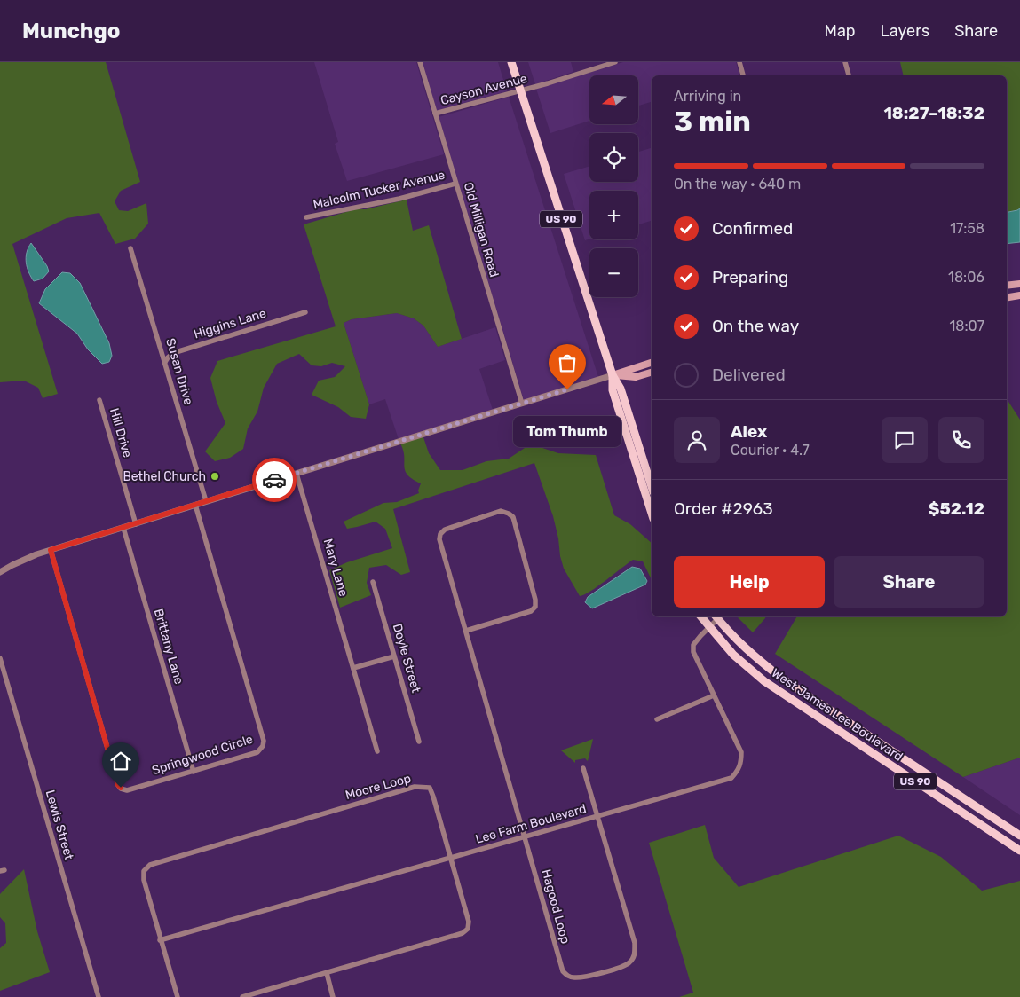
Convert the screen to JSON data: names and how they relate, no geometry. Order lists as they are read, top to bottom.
{
  "streets": {
    "main road": ["US 90", "West James Lee Boulevard"],
    "street": [
      "Cayson Avenue",
      "Malcolm Tucker Avenue",
      "Old Milligan Road",
      "Higgins Lane",
      "Susan Drive",
      "Hill Drive",
      "Mary Lane",
      "Brittany Lane",
      "Doyle Street",
      "Springwood Circle",
      "Moore Loop",
      "Lee Farm Boulevard",
      "Lewis Street",
      "Hagood Loop"
    ]
  },
  "crossings": [
    ["Cayson Avenue", "US 90"],
    ["Cayson Avenue", "Old Milligan Road"],
    ["Malcolm Tucker Avenue", "Old Milligan Road"],
    ["Higgins Lane", "Susan Drive"],
    ["Brittany Lane", "Springwood Circle"],
    ["West James Lee Boulevard", "Lee Farm Boulevard"],
    ["Moore Loop", "Lee Farm Boulevard"],
    ["Lee Farm Boulevard", "Hagood Loop"]
  ],
  "places": ["Tom Thumb", "Bethel Church"],
  "north": "left",
  "page": {
    "header": "Munchgo",
    "nav": ["Map", "Layers", "Share"],
    "map_buttons": ["+", "−"],
    "heading": ["3 min", "Arriving in", "18:27–18:32"],
    "panel": [
      "Alex",
      "Courier · 4.7",
      "Order #2963",
      "$52.12"
    ],
    "bar": "On the way · 640 m",
    "list": [
      ["Confirmed", "17:58"],
      ["Preparing", "18:06"],
      ["On the way", "18:07"],
      "Delivered"
    ],
    "bubble": "Tom Thumb",
    "buttons": ["Help", "Share"]
  }
}
